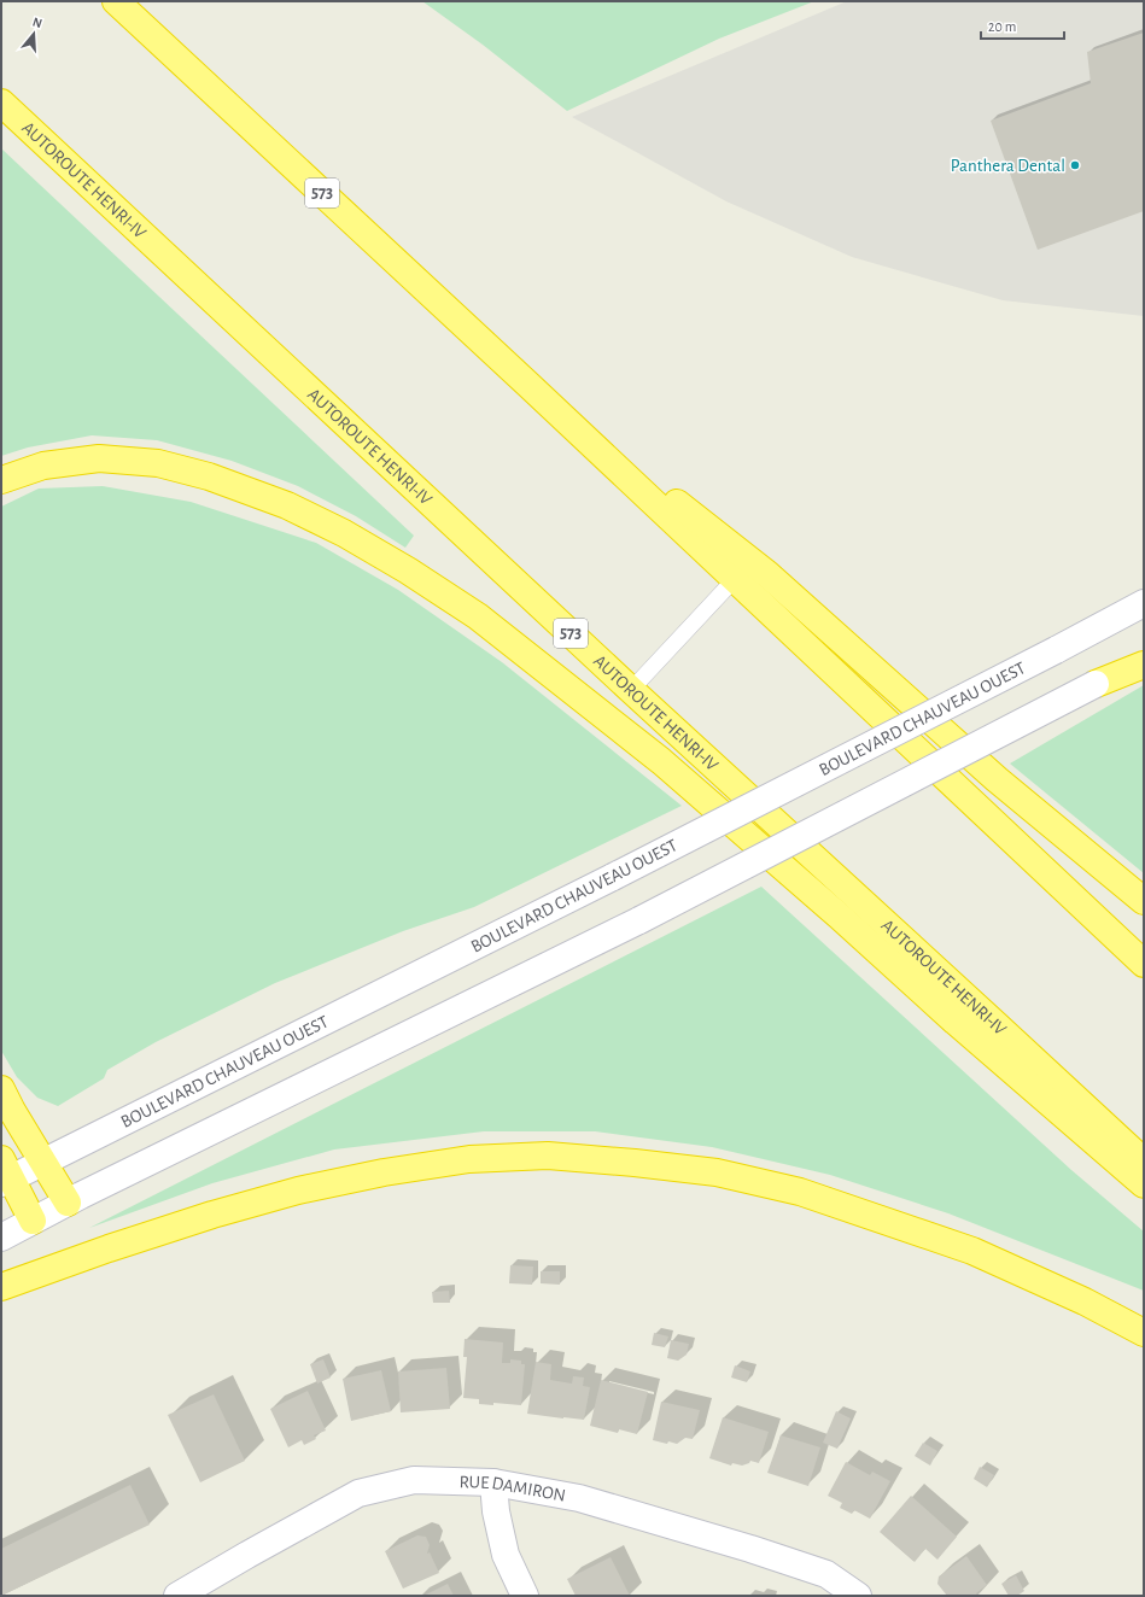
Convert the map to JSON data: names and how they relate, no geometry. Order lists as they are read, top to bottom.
{
  "streets": {
    "highway": ["AUTOROUTE HENRI-IV", "573"],
    "main road": ["BOULEVARD CHAUVEAU OUEST", "RUE DAMIRON"]
  },
  "places": ["Panthera Dental"],
  "scale_bar": "20 m",
  "north": "top"
}
